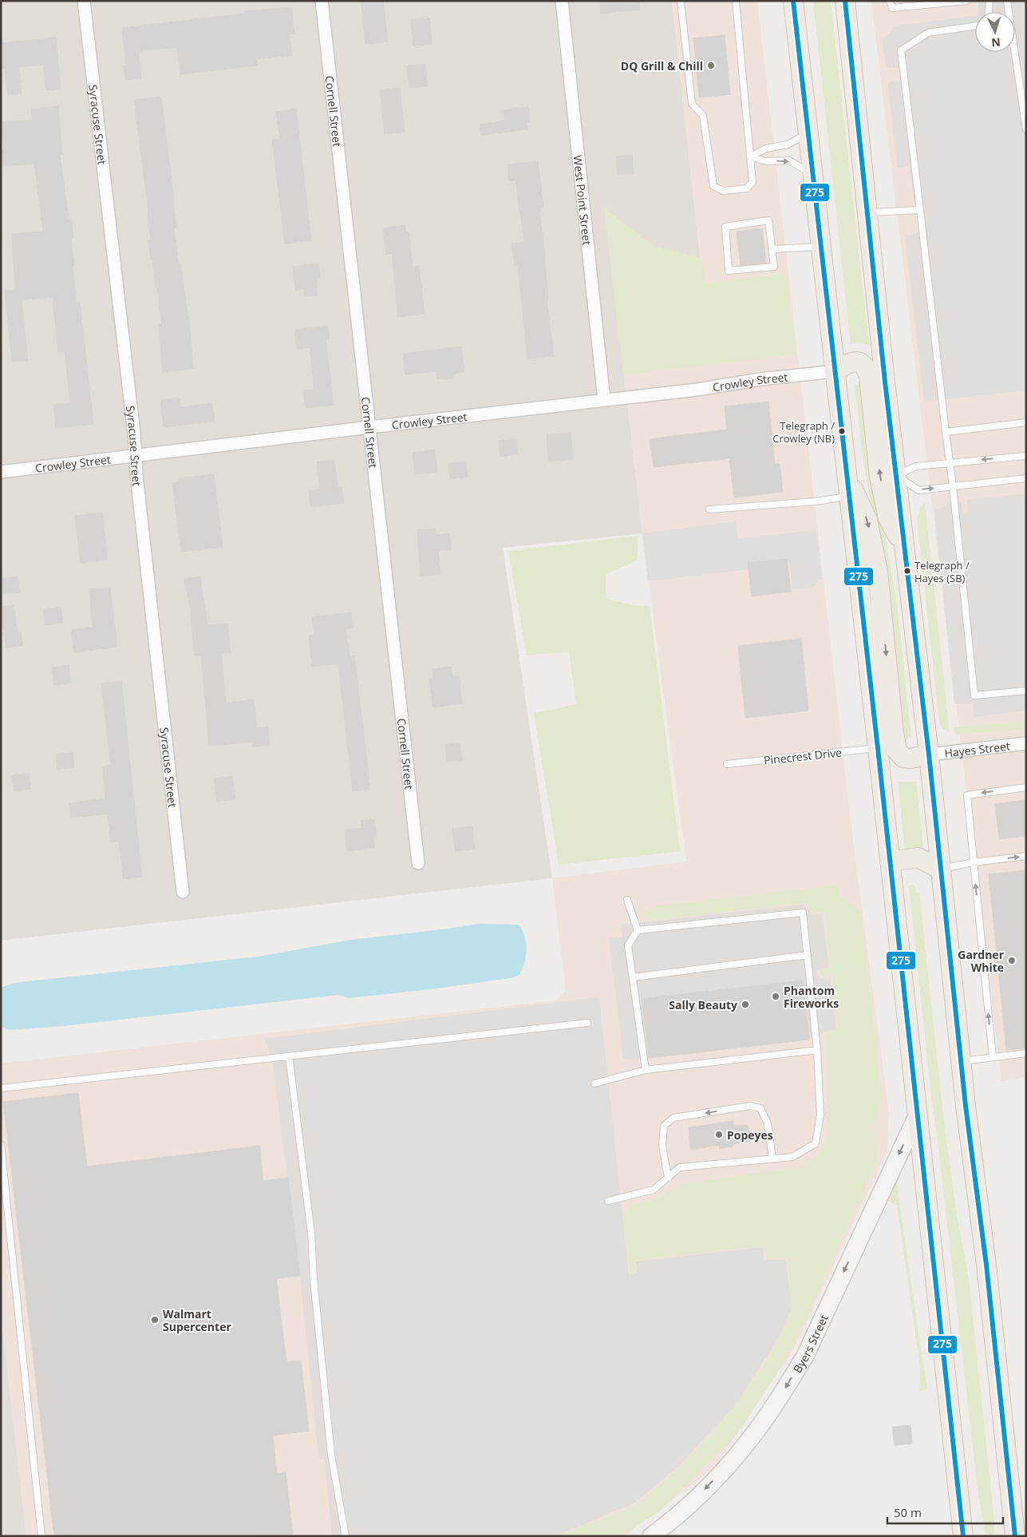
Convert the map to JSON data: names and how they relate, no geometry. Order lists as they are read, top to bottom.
{
  "streets": {
    "street": [
      "Cornell Street",
      "Syracuse Street",
      "West Point Street",
      "Crowley Street",
      "Hayes Street",
      "Byers Street"
    ],
    "lane": ["Pinecrest Drive"]
  },
  "crossings": [
    ["Cornell Street", "Crowley Street"],
    ["Syracuse Street", "Crowley Street"],
    ["West Point Street", "Crowley Street"]
  ],
  "one_way": ["Byers Street"],
  "places": [
    "DQ Grill & Chill",
    "Telegraph / Crowley (NB)",
    "Telegraph / Hayes (SB)",
    "Gardner White",
    "Phantom Fireworks",
    "Sally Beauty",
    "Popeyes",
    "Walmart Supercenter"
  ],
  "lines": ["transit line 275"],
  "scale_bar": "50 m",
  "north": "bottom"
}
